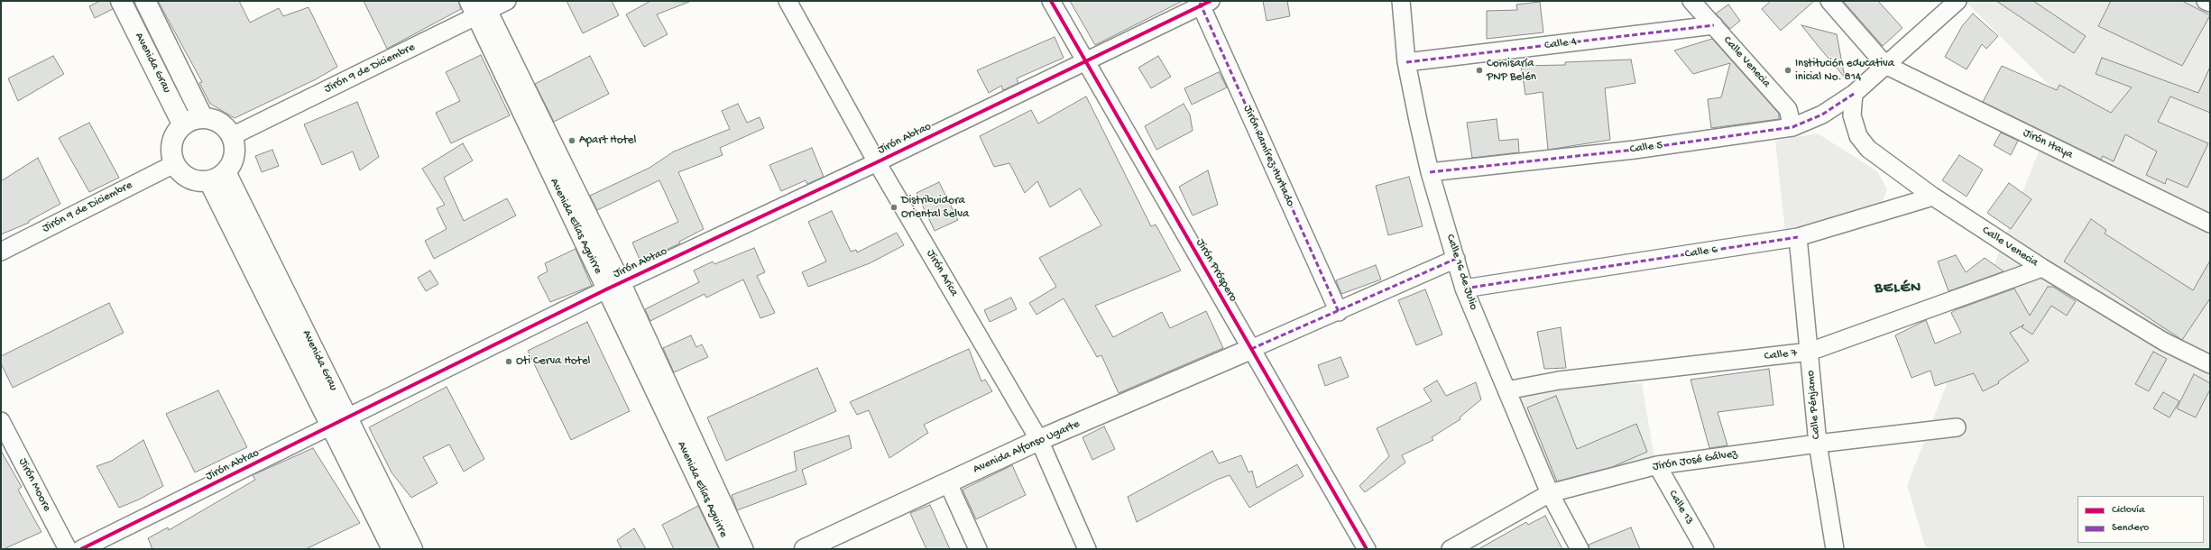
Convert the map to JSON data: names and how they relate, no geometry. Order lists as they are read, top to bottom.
{
  "streets": {
    "main road": ["Avenida Grau", "Avenida Alfonso Ugarte"],
    "street": [
      "Calle 4",
      "Calle Venecia",
      "Jirón 9 de Diciembre",
      "Jirón Abtao",
      "Jirón Itaya",
      "Calle 5",
      "Jirón Ramírez Hurtado",
      "Avenida Elías Aguirre",
      "Calle 6",
      "Jirón Próspero",
      "Calle 16 de Julio",
      "Jirón Arica",
      "Calle 7",
      "Calle Pénjamo",
      "Jirón José Gálvez",
      "Jirón Moore",
      "Calle 13"
    ]
  },
  "crossings": [
    ["Calle 4", "Calle Venecia"],
    ["Calle 4", "Calle 16 de Julio"],
    ["Calle Venecia", "Calle 5"],
    ["Calle Venecia", "Calle 6"],
    ["Calle Venecia", "Calle 7"],
    ["Avenida Grau", "Jirón 9 de Diciembre"],
    ["Avenida Grau", "Jirón Abtao"],
    ["Jirón 9 de Diciembre", "Avenida Elías Aguirre"],
    ["Jirón Abtao", "Jirón Ramírez Hurtado"],
    ["Jirón Abtao", "Avenida Elías Aguirre"],
    ["Jirón Abtao", "Jirón Próspero"],
    ["Jirón Abtao", "Jirón Arica"],
    ["Jirón Itaya", "Calle 5"],
    ["Calle 5", "Calle 16 de Julio"],
    ["Calle 6", "Calle 16 de Julio"],
    ["Calle 6", "Calle Pénjamo"],
    ["Jirón Próspero", "Avenida Alfonso Ugarte"],
    ["Calle 16 de Julio", "Calle 7"],
    ["Calle 16 de Julio", "Jirón José Gálvez"],
    ["Jirón Arica", "Avenida Alfonso Ugarte"],
    ["Calle 7", "Calle Pénjamo"],
    ["Calle Pénjamo", "Jirón José Gálvez"],
    ["Jirón José Gálvez", "Calle 13"]
  ],
  "districts": ["BELÉN"],
  "places": [
    "Comisaría PNP Belén",
    "Institución educativa inicial No. 814",
    "Apart Hotel",
    "Distribuidora Oriental Selva",
    "Oti Cerva Hotel"
  ],
  "legend": ["Ciclovía", "Sendero"]
}
